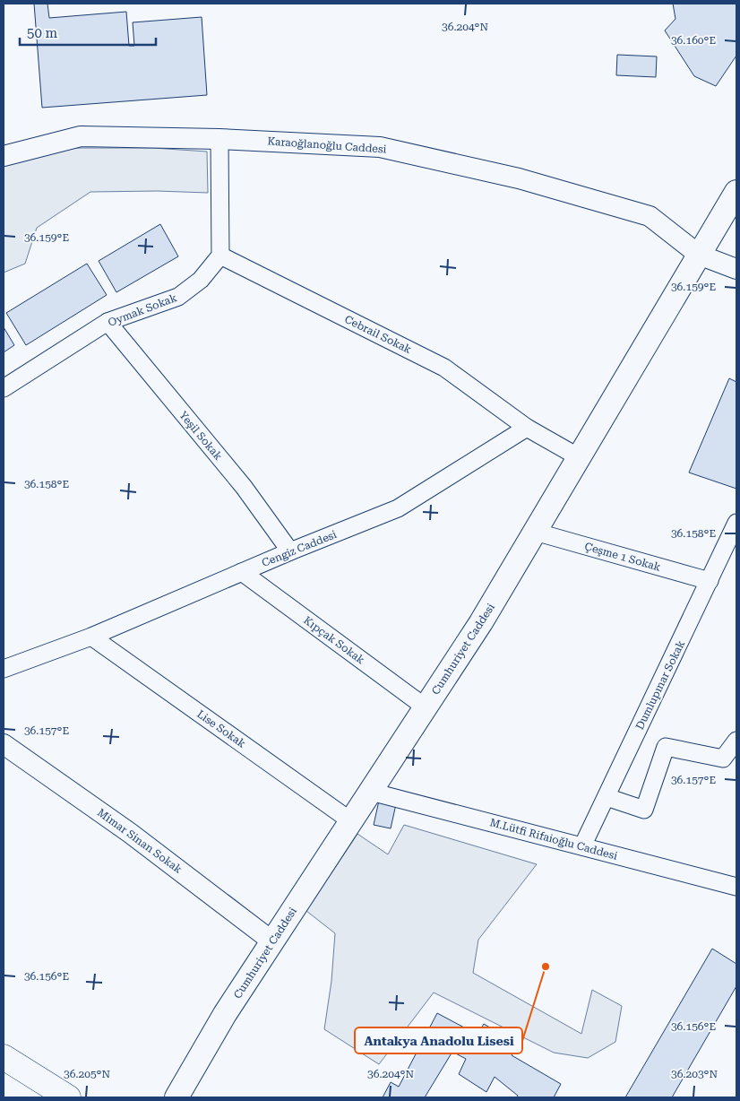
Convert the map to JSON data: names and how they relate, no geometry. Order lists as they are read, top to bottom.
{
  "streets": {
    "main road": ["Cumhuriyet Caddesi"],
    "street": [
      "Karaoğlanoğlu Caddesi",
      "Oymak Sokak",
      "Cebrail Sokak",
      "Yeşil Sokak",
      "Cengiz Caddesi",
      "Çeşme 1 Sokak",
      "Kıpçak Sokak",
      "Dumlupınar Sokak",
      "Lise Sokak",
      "M.Lütfi Rifaioğlu Caddesi",
      "Mimar Sinan Sokak"
    ]
  },
  "crossings": [
    ["Karaoğlanoğlu Caddesi", "Cumhuriyet Caddesi"],
    ["Oymak Sokak", "Cebrail Sokak"],
    ["Oymak Sokak", "Yeşil Sokak"],
    ["Cebrail Sokak", "Cengiz Caddesi"],
    ["Yeşil Sokak", "Cengiz Caddesi"],
    ["Cengiz Caddesi", "Kıpçak Sokak"],
    ["Cengiz Caddesi", "Lise Sokak"],
    ["Çeşme 1 Sokak", "Cumhuriyet Caddesi"],
    ["Çeşme 1 Sokak", "Dumlupınar Sokak"],
    ["Kıpçak Sokak", "Cumhuriyet Caddesi"],
    ["Cumhuriyet Caddesi", "Lise Sokak"],
    ["Cumhuriyet Caddesi", "M.Lütfi Rifaioğlu Caddesi"],
    ["Cumhuriyet Caddesi", "Mimar Sinan Sokak"],
    ["Dumlupınar Sokak", "M.Lütfi Rifaioğlu Caddesi"]
  ],
  "places": ["Antakya Anadolu Lisesi"],
  "scale_bar": "50 m",
  "coordinates": [
    "36.204°N",
    "36.160°E",
    "36.159°E",
    "36.158°E",
    "36.157°E",
    "36.156°E",
    "36.205°N",
    "36.203°N"
  ]
}
